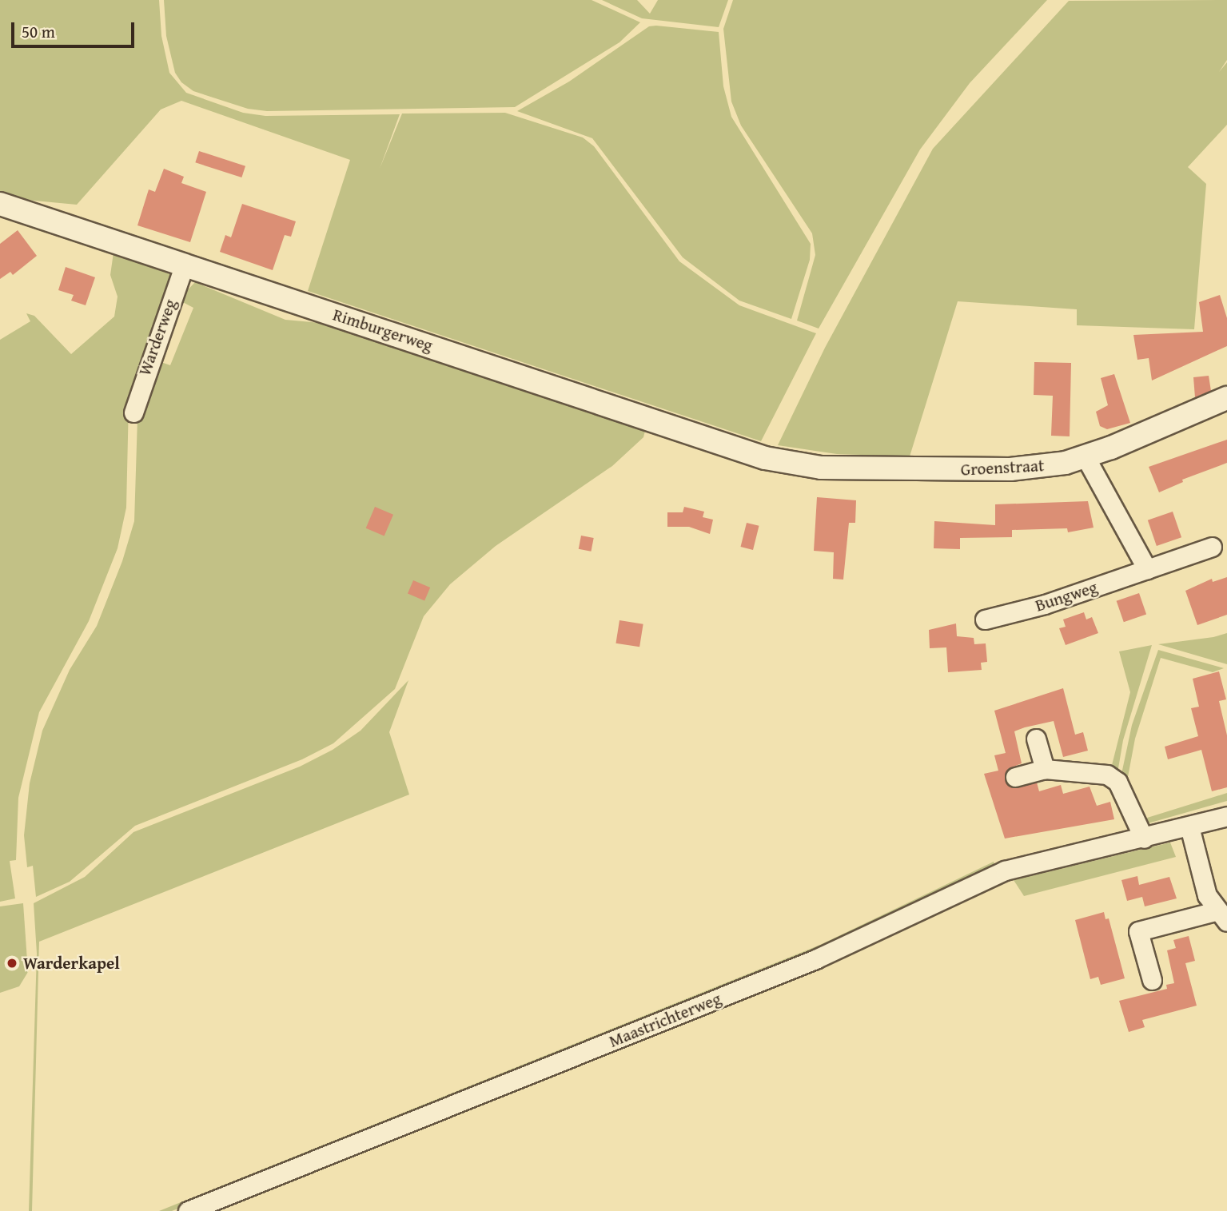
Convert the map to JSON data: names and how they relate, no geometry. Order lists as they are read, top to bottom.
{
  "streets": {
    "street": [
      "Rimburgerweg",
      "Warderweg",
      "Groenstraat",
      "Bungweg",
      "Maastrichterweg"
    ]
  },
  "crossings": [
    ["Rimburgerweg", "Warderweg"],
    ["Rimburgerweg", "Groenstraat"]
  ],
  "places": ["Warderkapel"],
  "scale_bar": "50 m"
}
